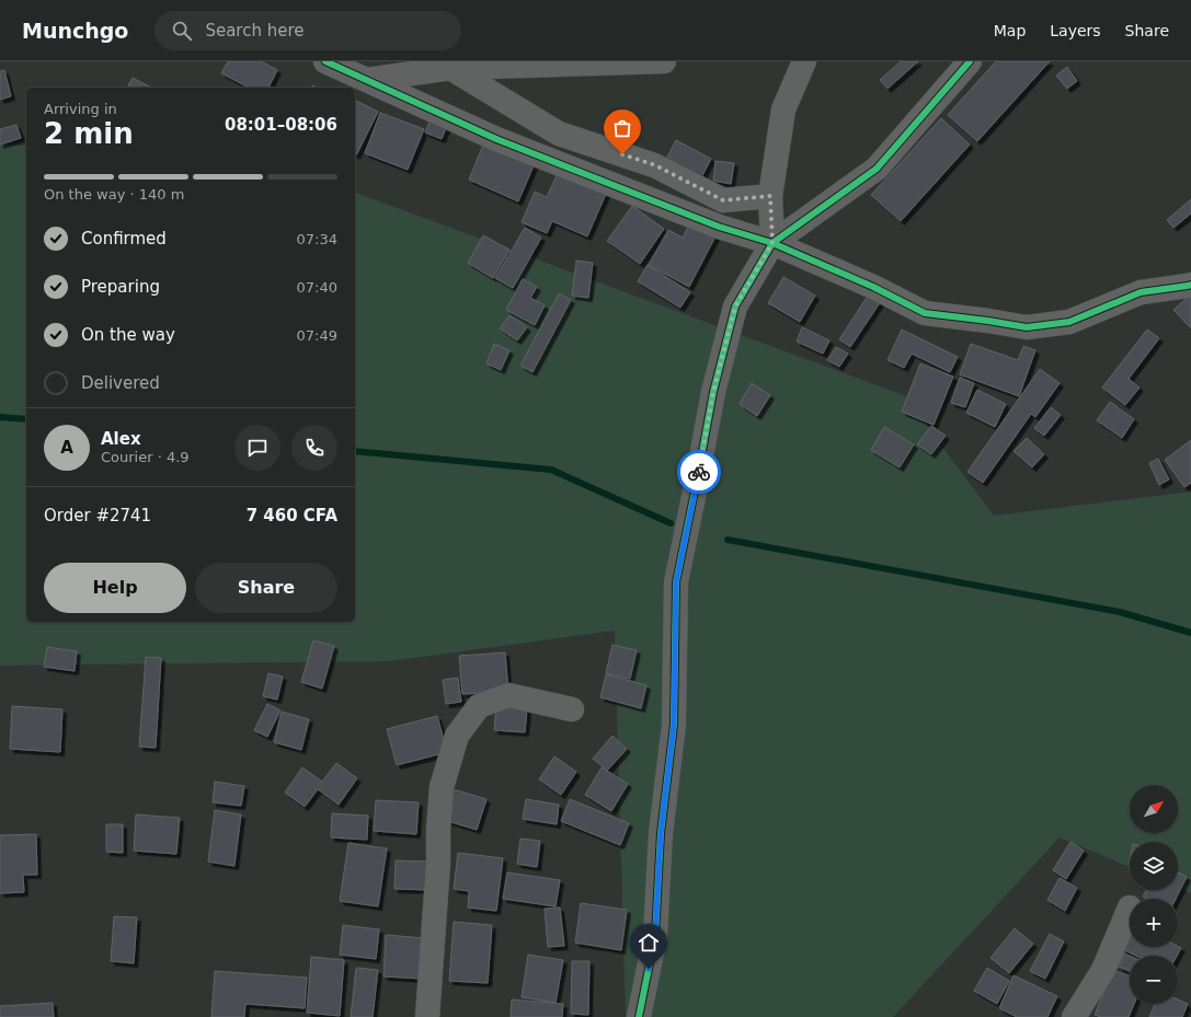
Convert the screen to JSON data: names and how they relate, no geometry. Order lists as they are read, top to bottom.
{
  "north": "top right",
  "page": {
    "header": "Munchgo",
    "search": "Search here",
    "nav": ["Map", "Layers", "Share"],
    "heading": ["2 min", "Arriving in", "08:01–08:06"],
    "panel": [
      "Alex",
      "Courier · 4.9",
      "Order #2741",
      "7 460 CFA"
    ],
    "bar": "On the way · 140 m",
    "list": [
      ["Confirmed", "07:34"],
      ["Preparing", "07:40"],
      ["On the way", "07:49"],
      "Delivered"
    ],
    "round": "A",
    "buttons": ["Help", "Share"],
    "map_buttons": ["+", "−"]
  }
}
